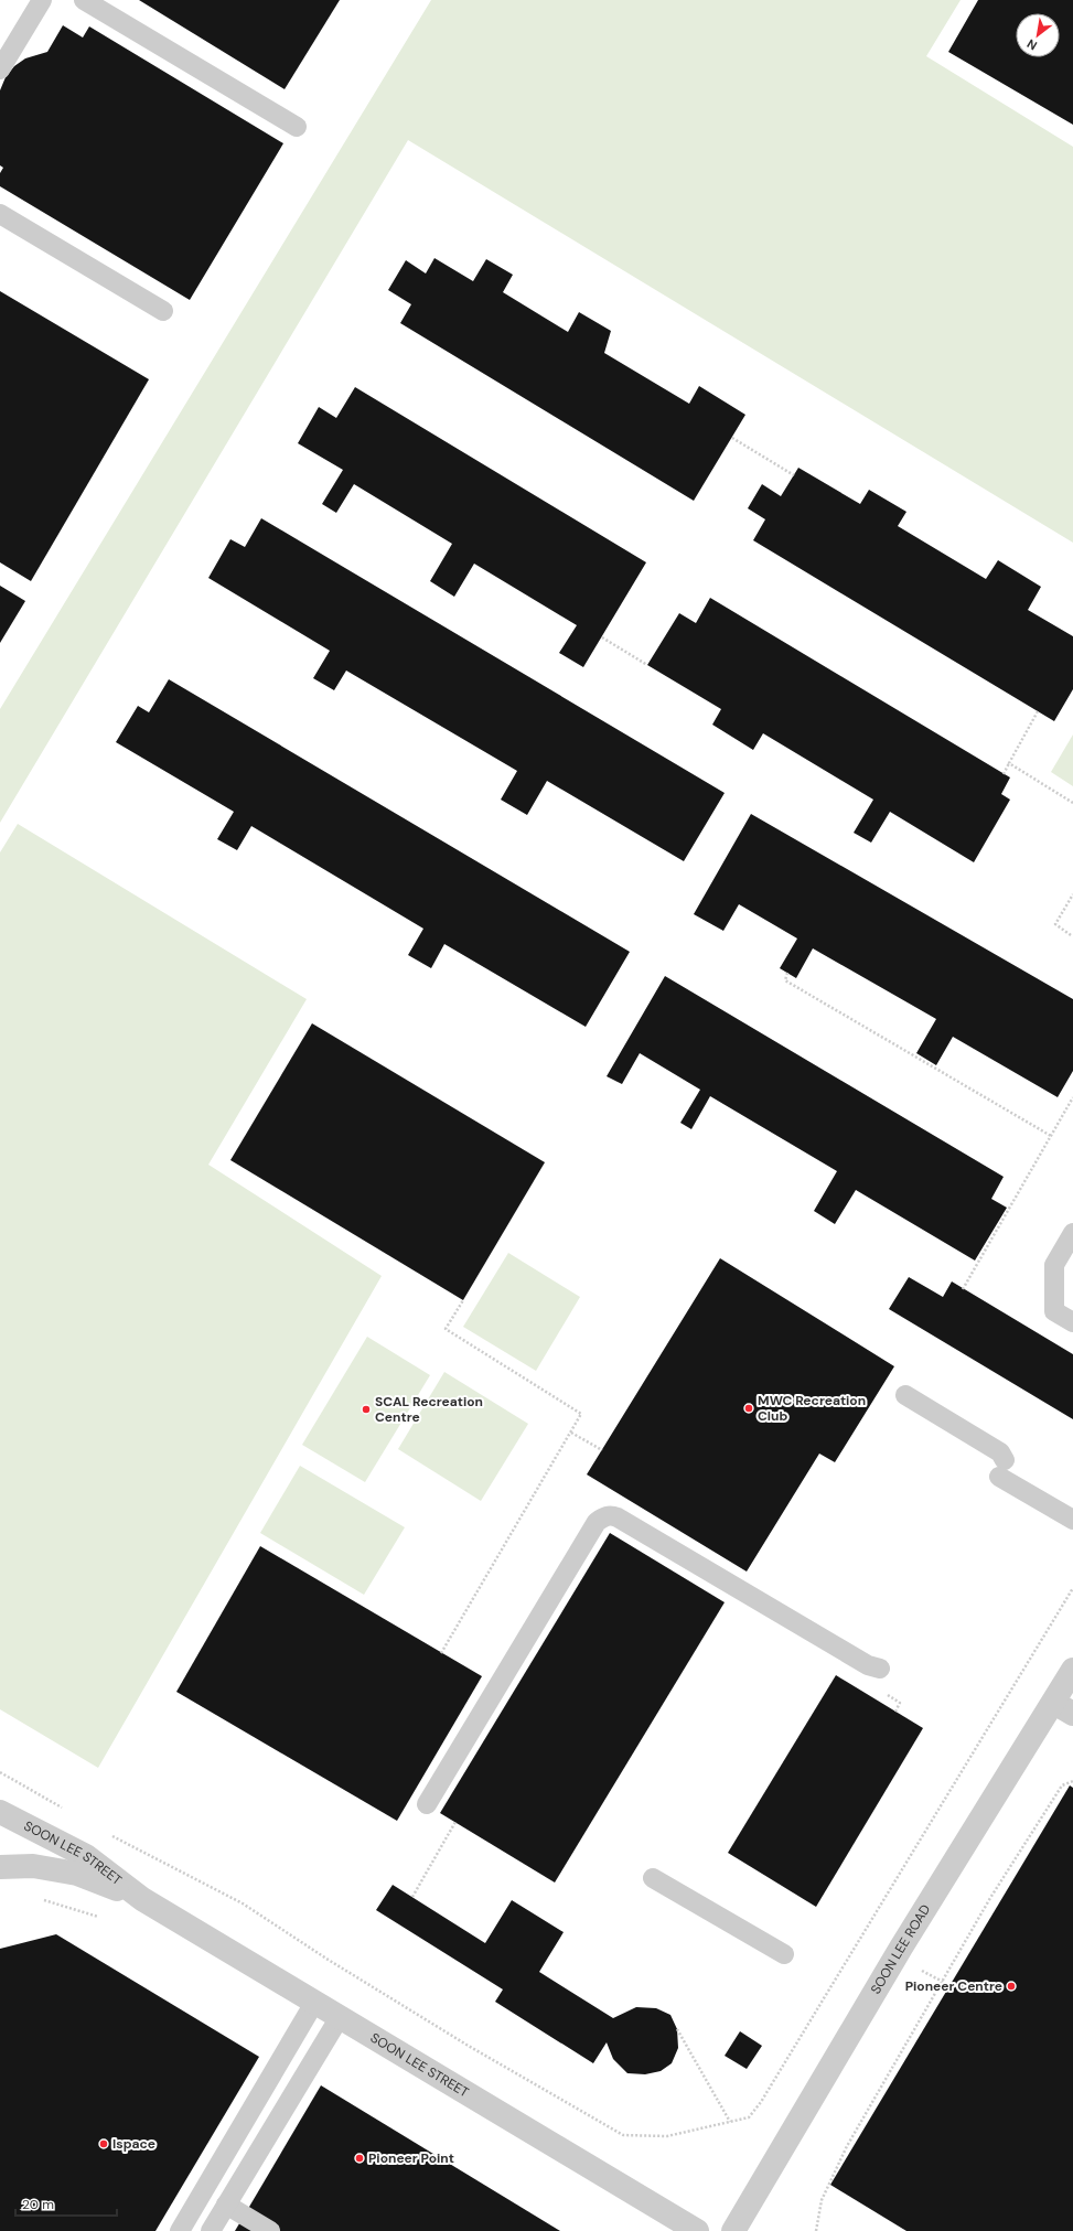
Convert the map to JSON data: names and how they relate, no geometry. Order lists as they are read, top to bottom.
{
  "streets": {
    "street": ["SOON LEE STREET", "SOON LEE ROAD"]
  },
  "places": [
    "MWC Recreation Club",
    "SCAL Recreation Centre",
    "Pioneer Centre",
    "Ispace",
    "Pioneer Point"
  ],
  "scale_bar": "20 m",
  "north": "bottom left"
}
